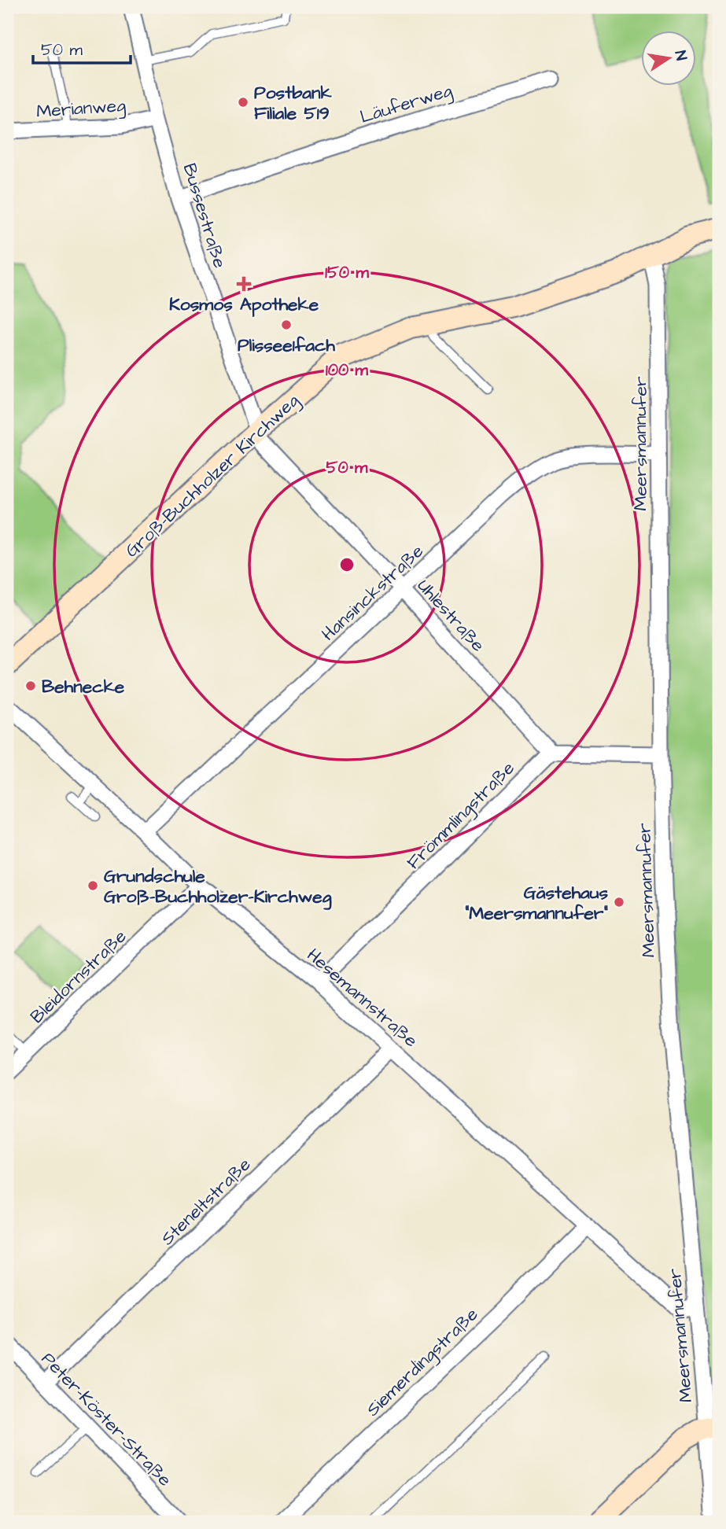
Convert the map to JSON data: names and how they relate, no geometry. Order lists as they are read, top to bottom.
{
  "streets": {
    "street": [
      "Läuferweg",
      "Merianweg",
      "Bussestraße",
      "Meersmannufer",
      "Groß-Buchholzer Kirchweg",
      "Hansinckstraße",
      "Uhlestraße",
      "Frömmlingstraße",
      "Bleidornstraße",
      "Hesemannstraße",
      "Steneltstraße",
      "Siemerdingstraße",
      "Peter-Köster-Straße"
    ]
  },
  "crossings": [
    ["Läuferweg", "Bussestraße"],
    ["Merianweg", "Bussestraße"],
    ["Bussestraße", "Groß-Buchholzer Kirchweg"],
    ["Bussestraße", "Uhlestraße"],
    ["Meersmannufer", "Groß-Buchholzer Kirchweg"],
    ["Meersmannufer", "Hansinckstraße"],
    ["Meersmannufer", "Hesemannstraße"],
    ["Groß-Buchholzer Kirchweg", "Uhlestraße"],
    ["Hansinckstraße", "Uhlestraße"],
    ["Hansinckstraße", "Hesemannstraße"],
    ["Uhlestraße", "Frömmlingstraße"],
    ["Frömmlingstraße", "Hesemannstraße"],
    ["Bleidornstraße", "Hesemannstraße"],
    ["Hesemannstraße", "Steneltstraße"],
    ["Hesemannstraße", "Siemerdingstraße"],
    ["Steneltstraße", "Peter-Köster-Straße"]
  ],
  "places": {
    "other": [
      "Postbank Filiale 519",
      "Plissee1fach",
      "Behnecke",
      "Grundschule Groß-Buchholzer-Kirchweg",
      "Gästehaus \"Meersmannufer\""
    ],
    "health": ["Kosmos Apotheke"]
  },
  "scale_bar": "50 m",
  "north": "right",
  "rings": ["150 m", "100 m", "50 m"]
}
